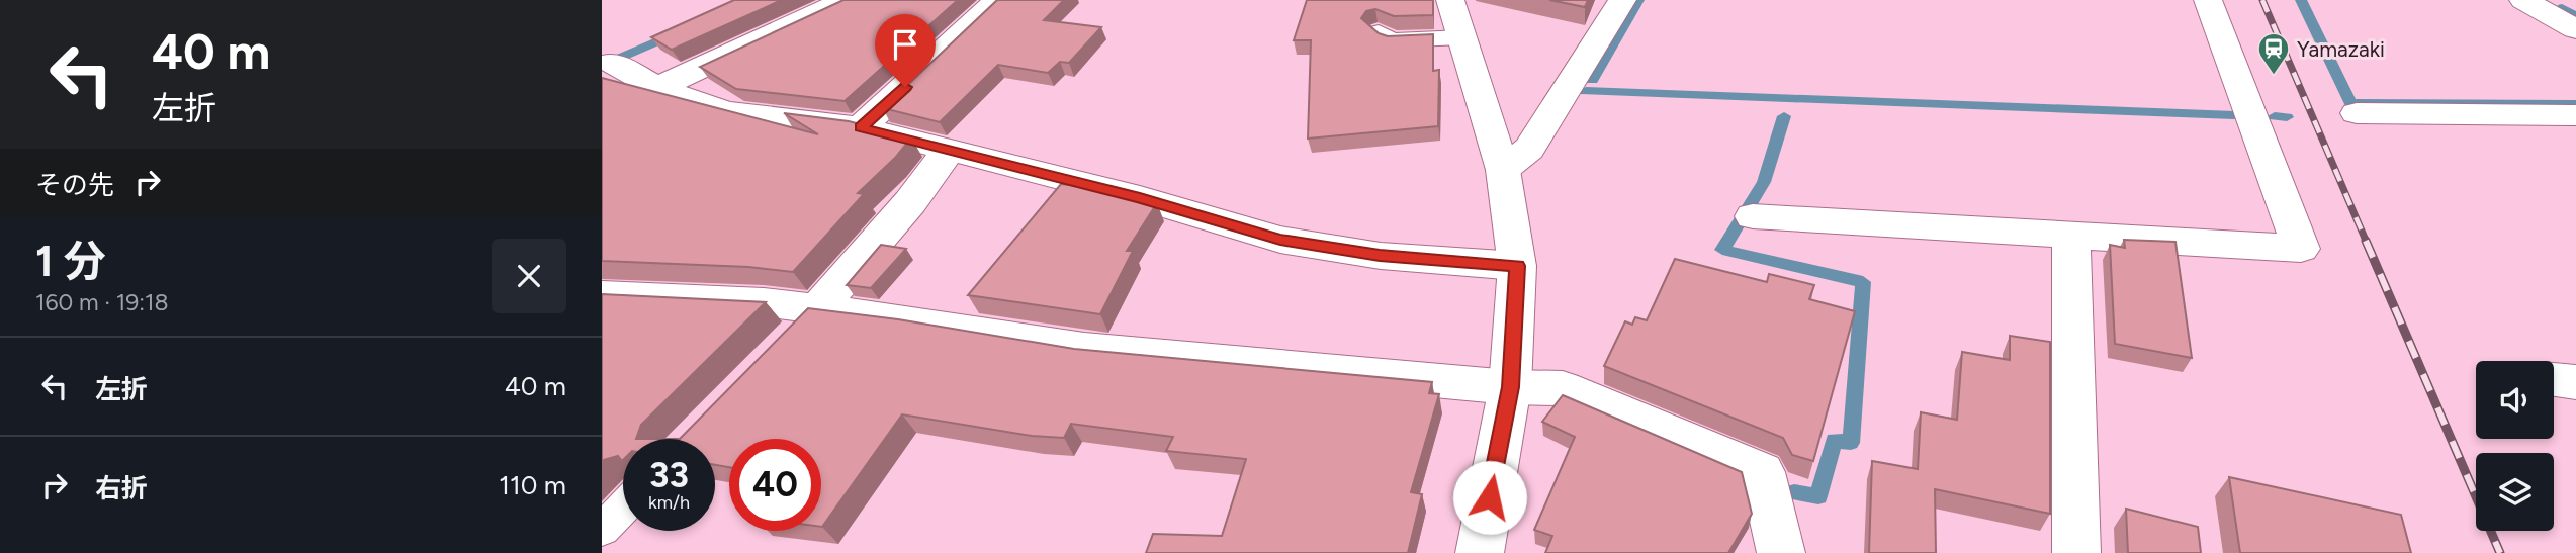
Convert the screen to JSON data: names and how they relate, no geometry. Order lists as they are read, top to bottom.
{
  "places": {
    "station": ["Yamazaki"]
  },
  "page": {
    "turn": ["40 m", "左折"],
    "then": "その先",
    "heading": ["1 分", "160 m · 19:18"],
    "list": [
      {
        "name": "左折",
        "value": "40 m"
      },
      {
        "name": "右折",
        "value": "110 m"
      }
    ],
    "speed": "33 km/h",
    "limit": "40"
  }
}
